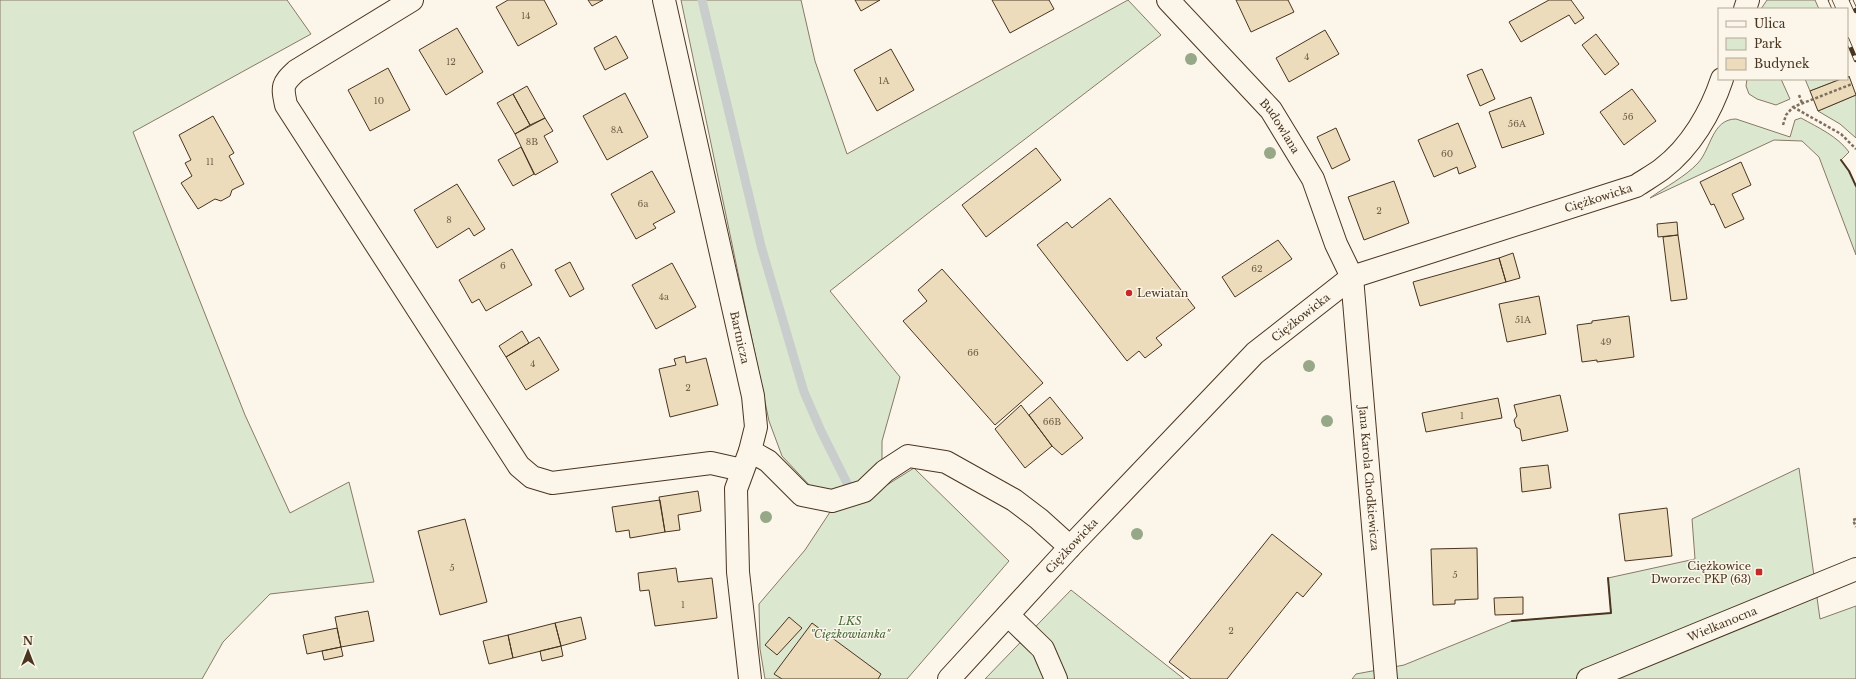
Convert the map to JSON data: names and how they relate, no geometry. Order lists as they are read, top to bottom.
{
  "streets": {
    "street": [
      "Budowlana",
      "Ciężkowicka",
      "Bartnicza",
      "Jana Karola Chodkiewicza",
      "Wielkanocna"
    ]
  },
  "crossings": [
    ["Budowlana", "Ciężkowicka"],
    ["Budowlana", "Jana Karola Chodkiewicza"],
    ["Ciężkowicka", "Jana Karola Chodkiewicza"]
  ],
  "parks": ["LKS \"Ciężkowianka\""],
  "places": {
    "other": ["Lewiatan"],
    "transit": ["Ciężkowice Dworzec PKP (63)"]
  },
  "house_numbers": [
    "14",
    "4",
    "12",
    "1A",
    "10",
    "56",
    "56A",
    "8A",
    "8B",
    "60",
    "11",
    "6a",
    "2",
    "8",
    "6",
    "62",
    "4a",
    "51A",
    "49",
    "66",
    "4",
    "2",
    "1",
    "66B",
    "5",
    "5",
    "1",
    "2"
  ],
  "legend": ["Ulica", "Park", "Budynek"],
  "north": "top"
}
